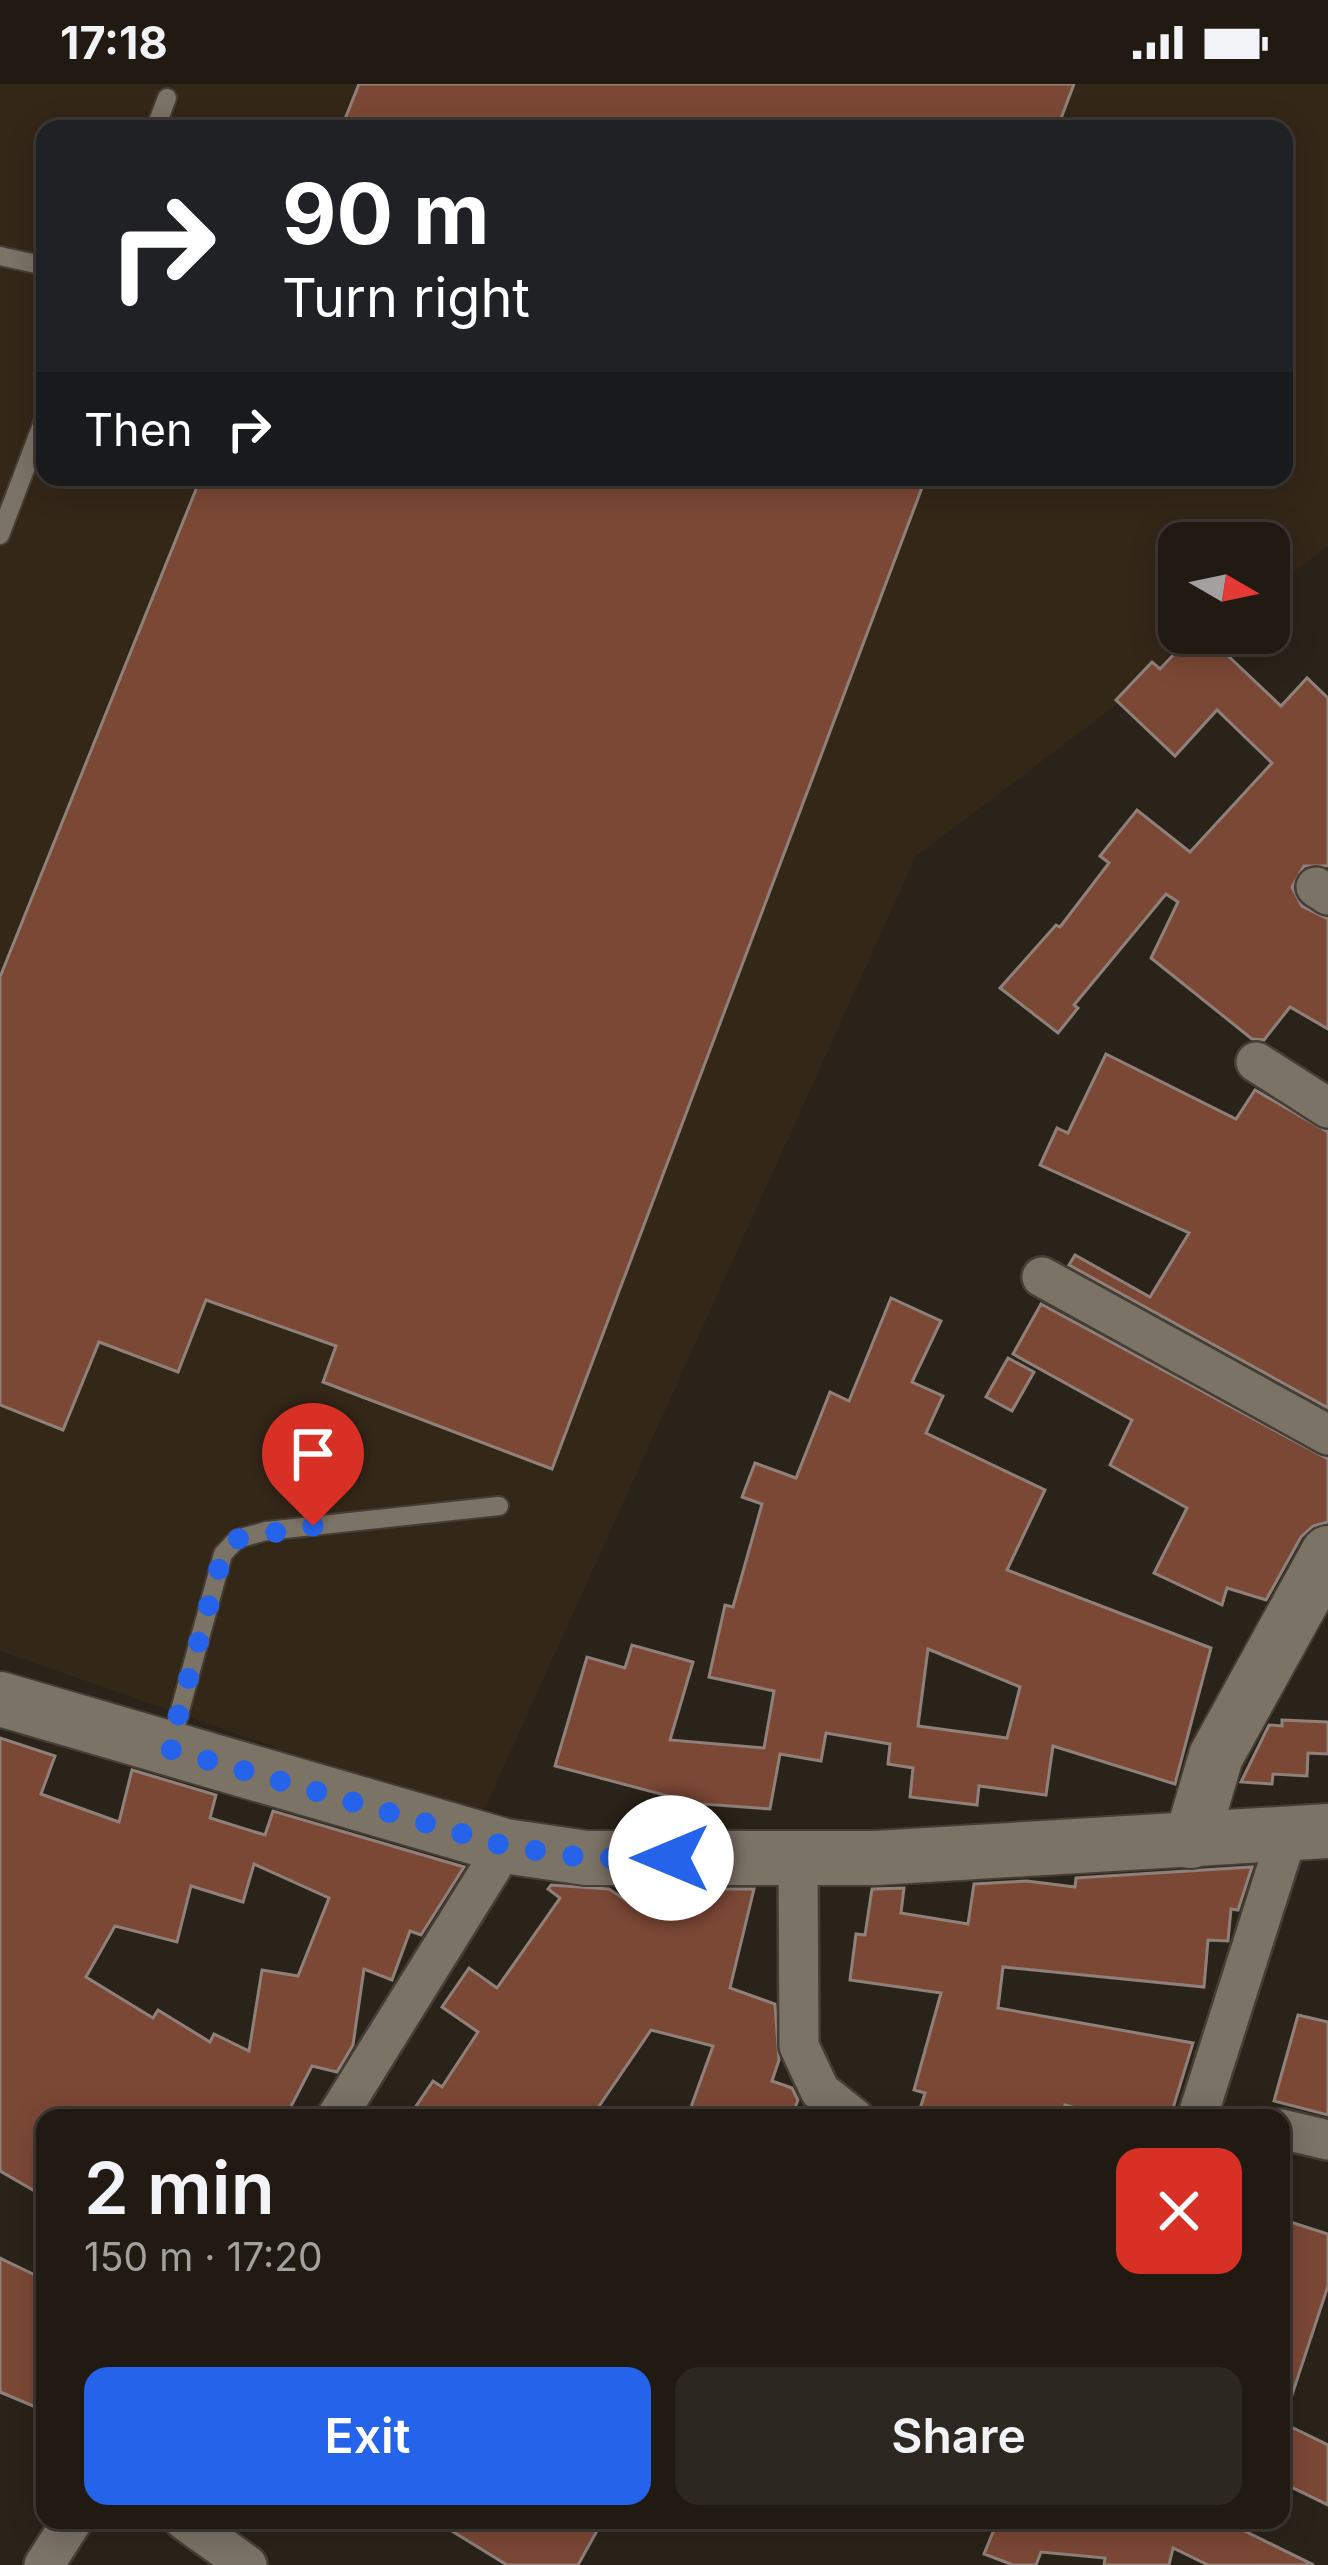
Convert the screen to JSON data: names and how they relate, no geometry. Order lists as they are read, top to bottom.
{
  "north": "right",
  "page": {
    "status": "17:18",
    "turn": ["90 m", "Turn right"],
    "then": "Then",
    "heading": ["2 min", "150 m · 17:20"],
    "buttons": ["Exit", "Share"]
  }
}
